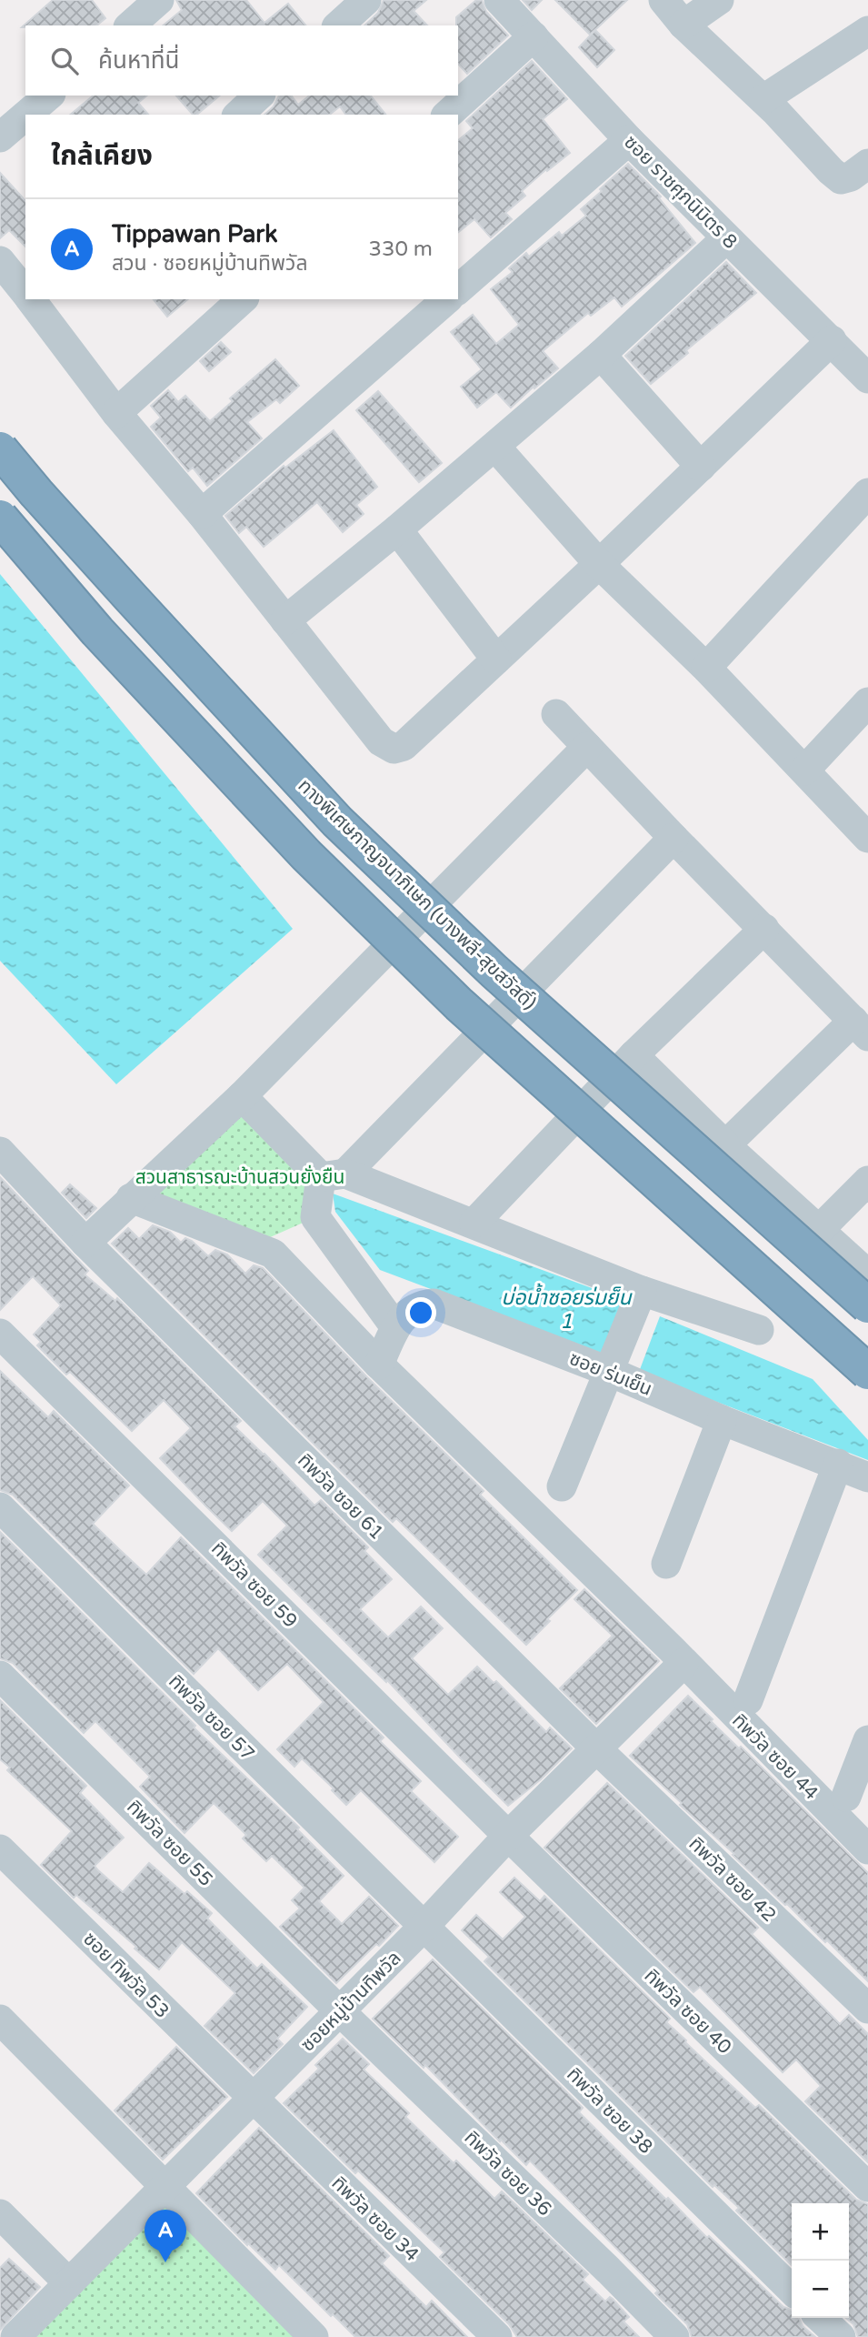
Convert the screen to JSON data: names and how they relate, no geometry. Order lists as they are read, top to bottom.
{
  "streets": {
    "highway": ["ทางพิเศษกาญจนาภิเษก (บางพลี-สุขสวัสดิ์)"],
    "street": [
      "ซอย ราชศุภนิมิตร 8",
      "ซอย ร่มเย็น",
      "ทิพวัล ซอย 61",
      "ทิพวัล ซอย 59",
      "ทิพวัล ซอย 57",
      "ทิพวัล ซอย 44",
      "ทิพวัล ซอย 55",
      "ทิพวัล ซอย 42",
      "ซอย ทิพวัล 53",
      "ซอยหมู่บ้านทิพวัล",
      "ทิพวัล ซอย 40",
      "ทิพวัล ซอย 38",
      "ทิพวัล ซอย 36",
      "ทิพวัล ซอย 34"
    ]
  },
  "crossings": [
    ["ซอย ร่มเย็น", "ทิพวัล ซอย 44"],
    ["ทิพวัล ซอย 61", "ทิพวัล ซอย 42"],
    ["ทิพวัล ซอย 61", "ซอยหมู่บ้านทิพวัล"],
    ["ทิพวัล ซอย 59", "ซอยหมู่บ้านทิพวัล"],
    ["ทิพวัล ซอย 59", "ทิพวัล ซอย 40"],
    ["ทิพวัล ซอย 57", "ซอยหมู่บ้านทิพวัล"],
    ["ทิพวัล ซอย 57", "ทิพวัล ซอย 38"],
    ["ทิพวัล ซอย 44", "ซอยหมู่บ้านทิพวัล"],
    ["ทิพวัล ซอย 55", "ซอยหมู่บ้านทิพวัล"],
    ["ทิพวัล ซอย 55", "ทิพวัล ซอย 36"],
    ["ทิพวัล ซอย 42", "ซอยหมู่บ้านทิพวัล"],
    ["ซอย ทิพวัล 53", "ซอยหมู่บ้านทิพวัล"],
    ["ซอย ทิพวัล 53", "ทิพวัล ซอย 34"],
    ["ซอยหมู่บ้านทิพวัล", "ทิพวัล ซอย 40"],
    ["ซอยหมู่บ้านทิพวัล", "ทิพวัล ซอย 38"],
    ["ซอยหมู่บ้านทิพวัล", "ทิพวัล ซอย 36"],
    ["ซอยหมู่บ้านทิพวัล", "ทิพวัล ซอย 34"]
  ],
  "water": ["บ่อน้ำซอยร่มย็น 1"],
  "parks": ["สวนสาธารณะบ้านสวนยั่งยืน"],
  "page": {
    "search": "ค้นหาที่นี่",
    "heading": "ใกล้เคียง",
    "list": [
      {
        "mark": "A",
        "name": "Tippawan Park",
        "note": "สวน · ซอยหมู่บ้านทิพวัล",
        "value": "330 m"
      }
    ],
    "map_buttons": ["+", "−"],
    "pins": "A"
  }
}
